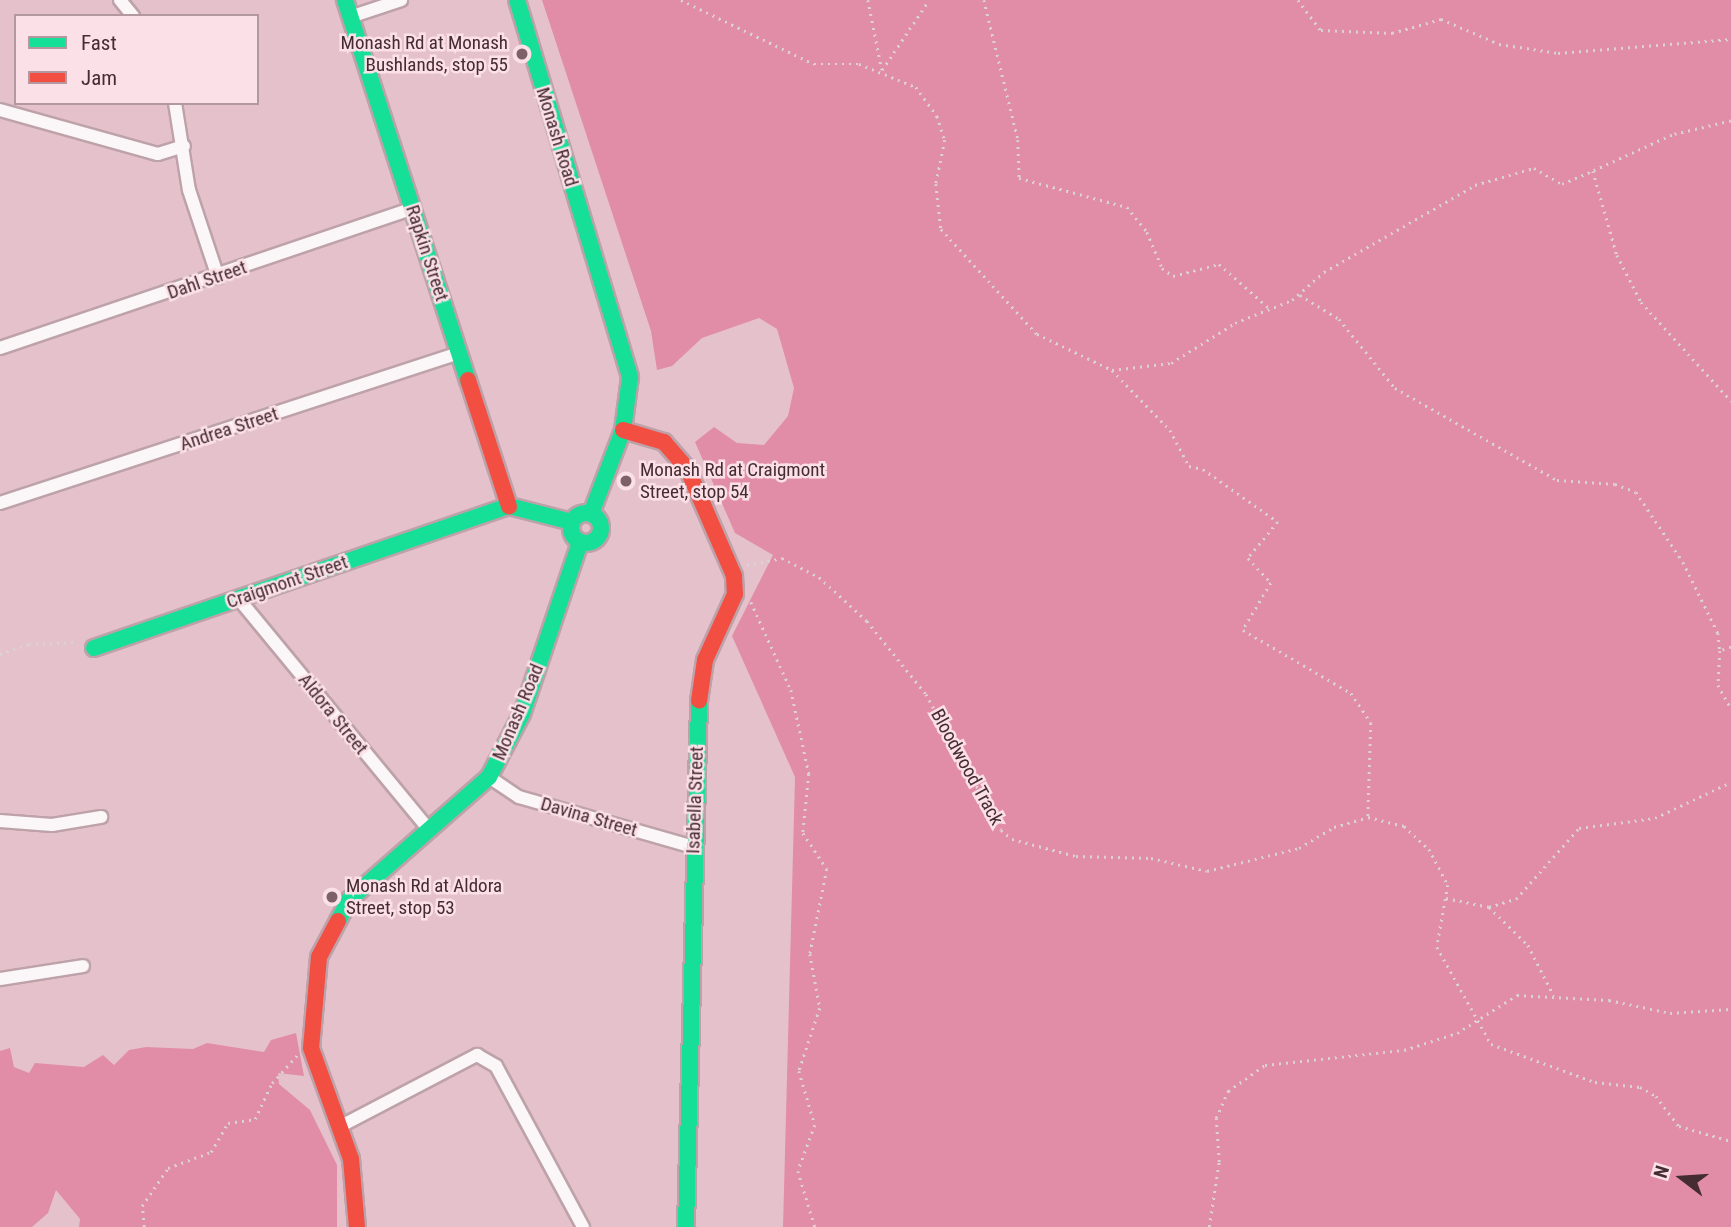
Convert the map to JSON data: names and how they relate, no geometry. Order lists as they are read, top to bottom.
{
  "streets": {
    "street": [
      "Monash Road",
      "Rapkin Street",
      "Dahl Street",
      "Andrea Street",
      "Craigmont Street",
      "Aldora Street",
      "Isabella Street",
      "Davina Street"
    ],
    "path": ["Bloodwood Track"]
  },
  "crossings": [
    ["Monash Road", "Aldora Street"],
    ["Monash Road", "Davina Street"],
    ["Rapkin Street", "Dahl Street"],
    ["Rapkin Street", "Andrea Street"],
    ["Rapkin Street", "Craigmont Street"],
    ["Craigmont Street", "Aldora Street"],
    ["Bloodwood Track", "Isabella Street"],
    ["Isabella Street", "Davina Street"]
  ],
  "places": ["Monash Rd at Monash Bushlands, stop 55", "Monash Rd at Craigmont Street, stop 54", "Monash Rd at Aldora Street, stop 53"],
  "legend": ["Fast", "Jam"],
  "north": "left"
}
